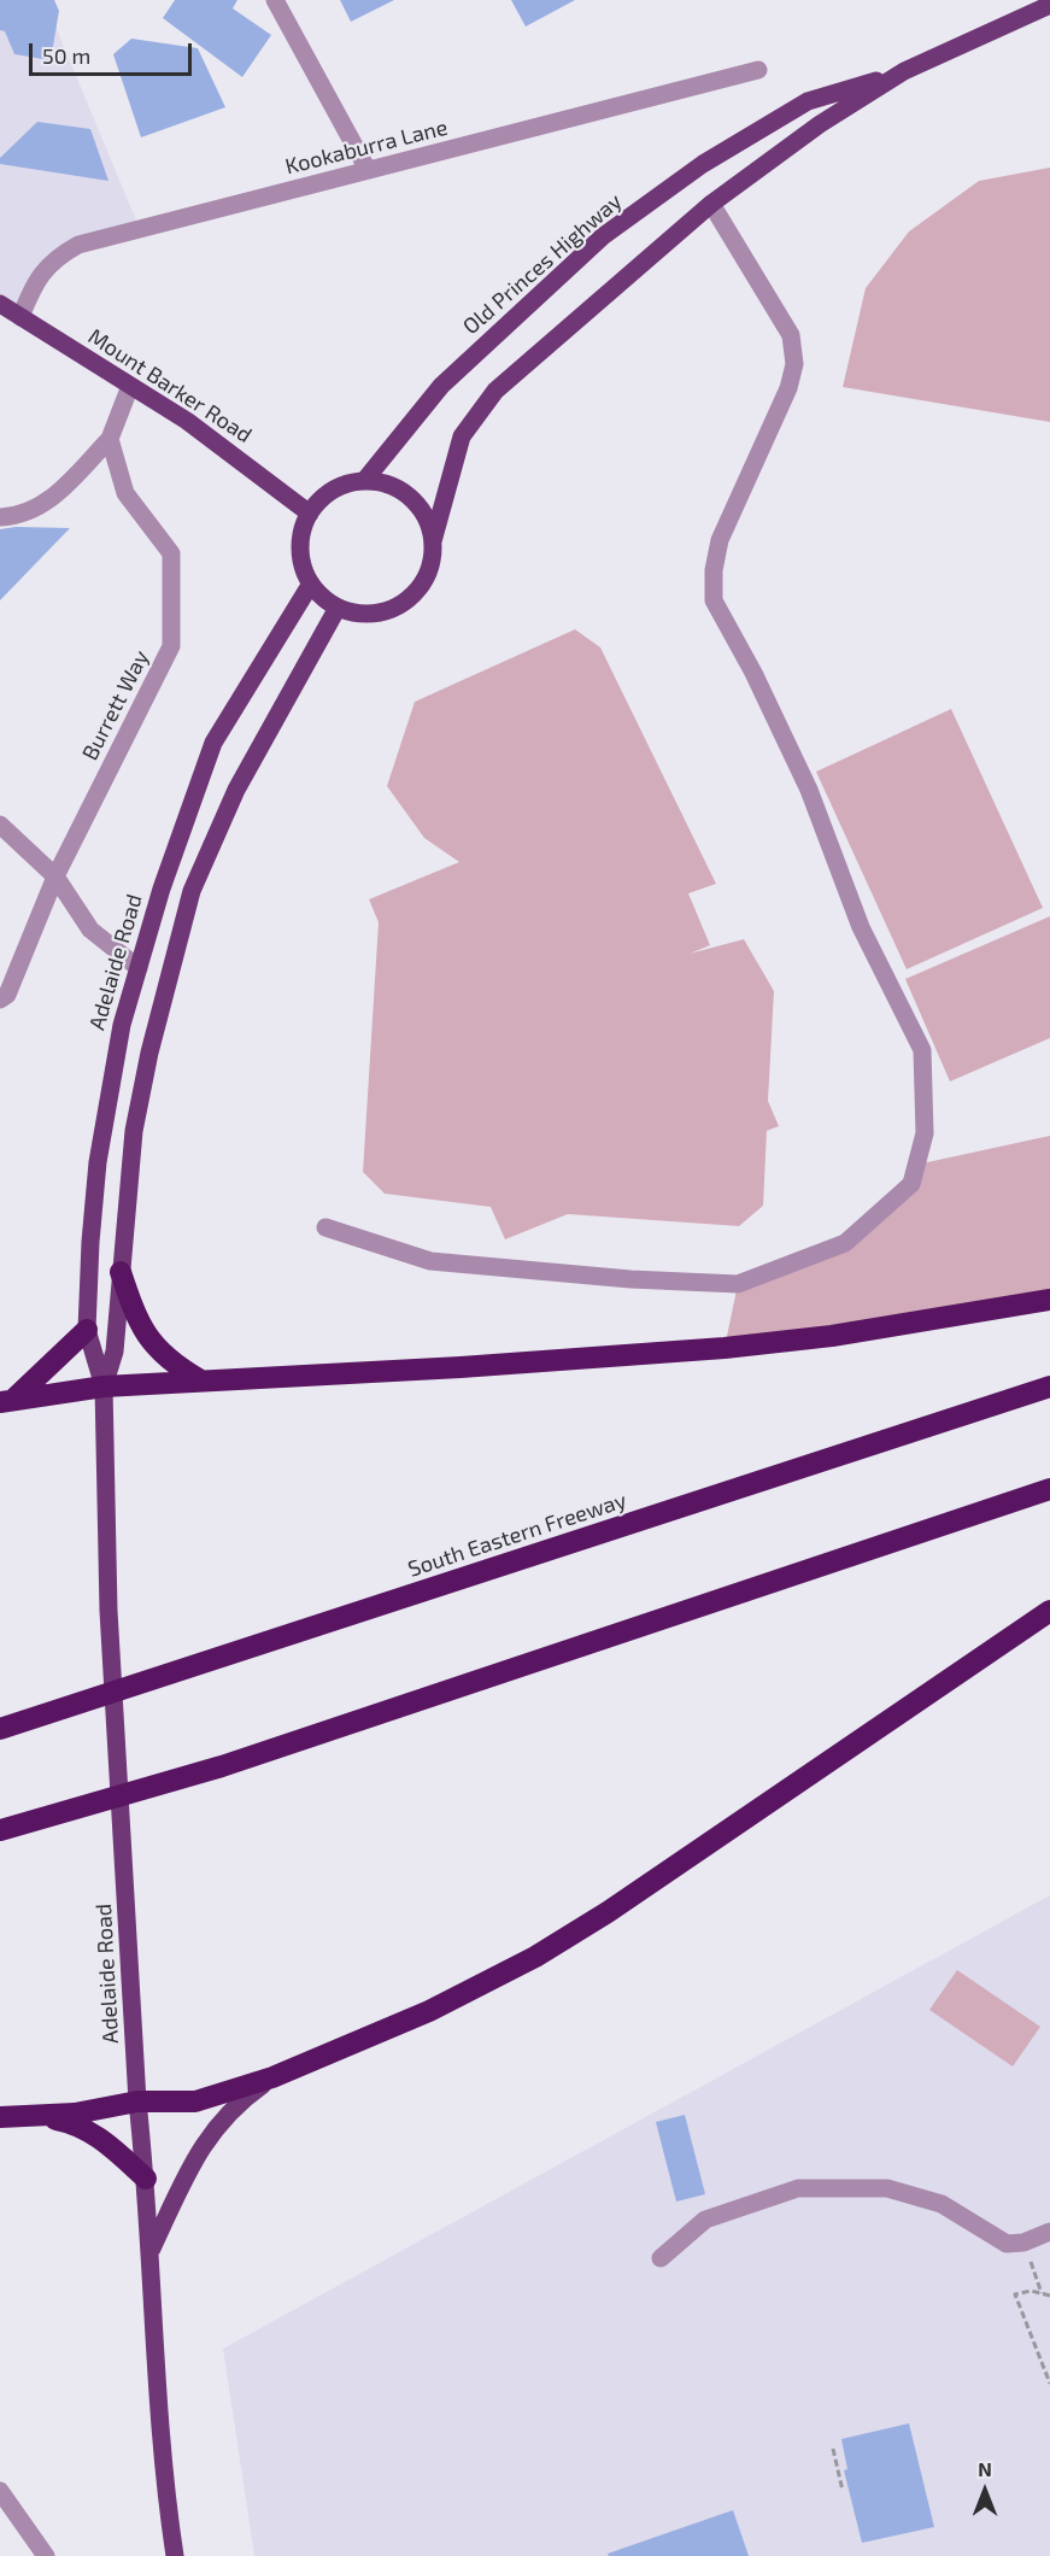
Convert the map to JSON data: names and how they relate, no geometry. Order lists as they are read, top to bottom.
{
  "streets": {
    "highway": ["South Eastern Freeway"],
    "main road": ["Old Princes Highway", "Mount Barker Road", "Adelaide Road"],
    "street": ["Kookaburra Lane", "Burrett Way"]
  },
  "crossings": [
    ["Kookaburra Lane", "Mount Barker Road"],
    ["Old Princes Highway", "Mount Barker Road"],
    ["Old Princes Highway", "Adelaide Road"],
    ["Mount Barker Road", "Adelaide Road"]
  ],
  "scale_bar": "50 m",
  "north": "top"
}
